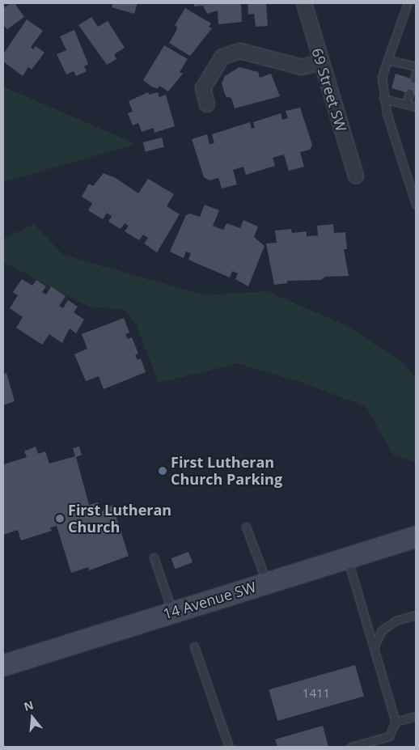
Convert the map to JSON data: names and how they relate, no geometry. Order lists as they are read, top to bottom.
{
  "streets": {
    "street": ["69 Street SW", "14 Avenue SW"]
  },
  "places": ["First Lutheran Church Parking", "First Lutheran Church"],
  "house_numbers": ["1411"],
  "north": "top"
}
